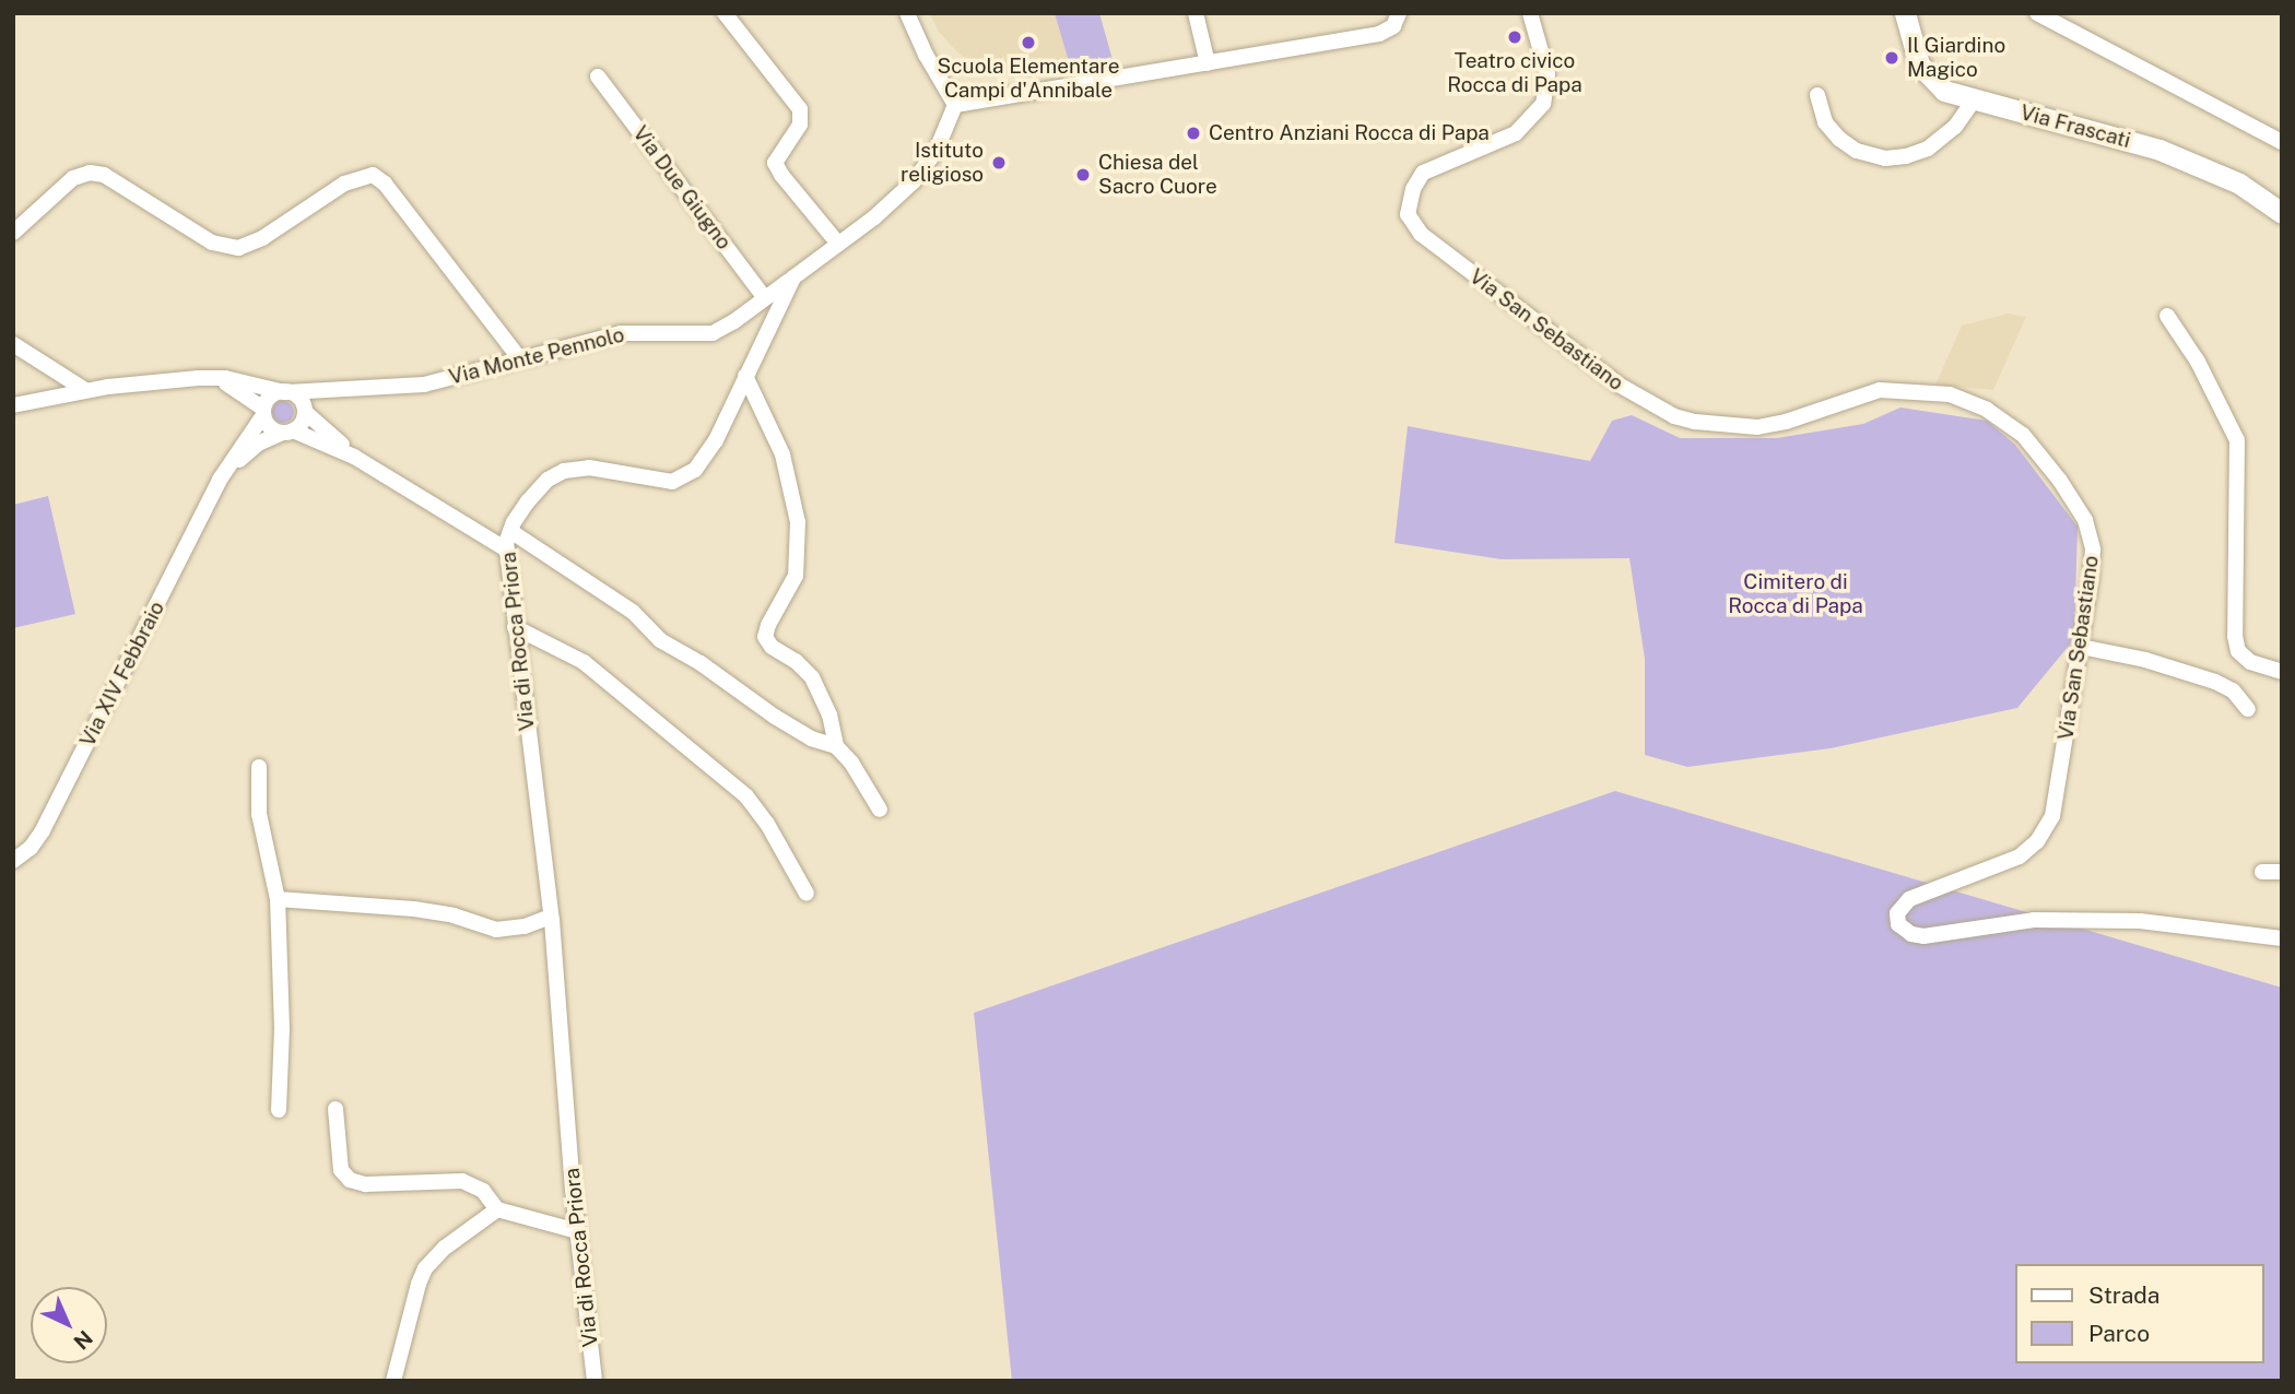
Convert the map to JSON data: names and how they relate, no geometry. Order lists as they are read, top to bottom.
{
  "streets": {
    "main road": ["Via Frascati"],
    "street": [
      "Via Due Giugno",
      "Via San Sebastiano",
      "Via Monte Pennolo",
      "Via di Rocca Priora",
      "Via XIV Febbraio"
    ]
  },
  "crossings": [
    ["Via Due Giugno", "Via Monte Pennolo"],
    ["Via Monte Pennolo", "Via di Rocca Priora"],
    ["Via Monte Pennolo", "Via XIV Febbraio"]
  ],
  "parks": ["Cimitero di Rocca di Papa"],
  "places": [
    "Teatro civico Rocca di Papa",
    "Scuola Elementare Campi d'Annibale",
    "Il Giardino Magico",
    "Centro Anziani Rocca di Papa",
    "Istituto religioso",
    "Chiesa del Sacro Cuore"
  ],
  "legend": ["Strada", "Parco"],
  "north": "bottom right"
}
